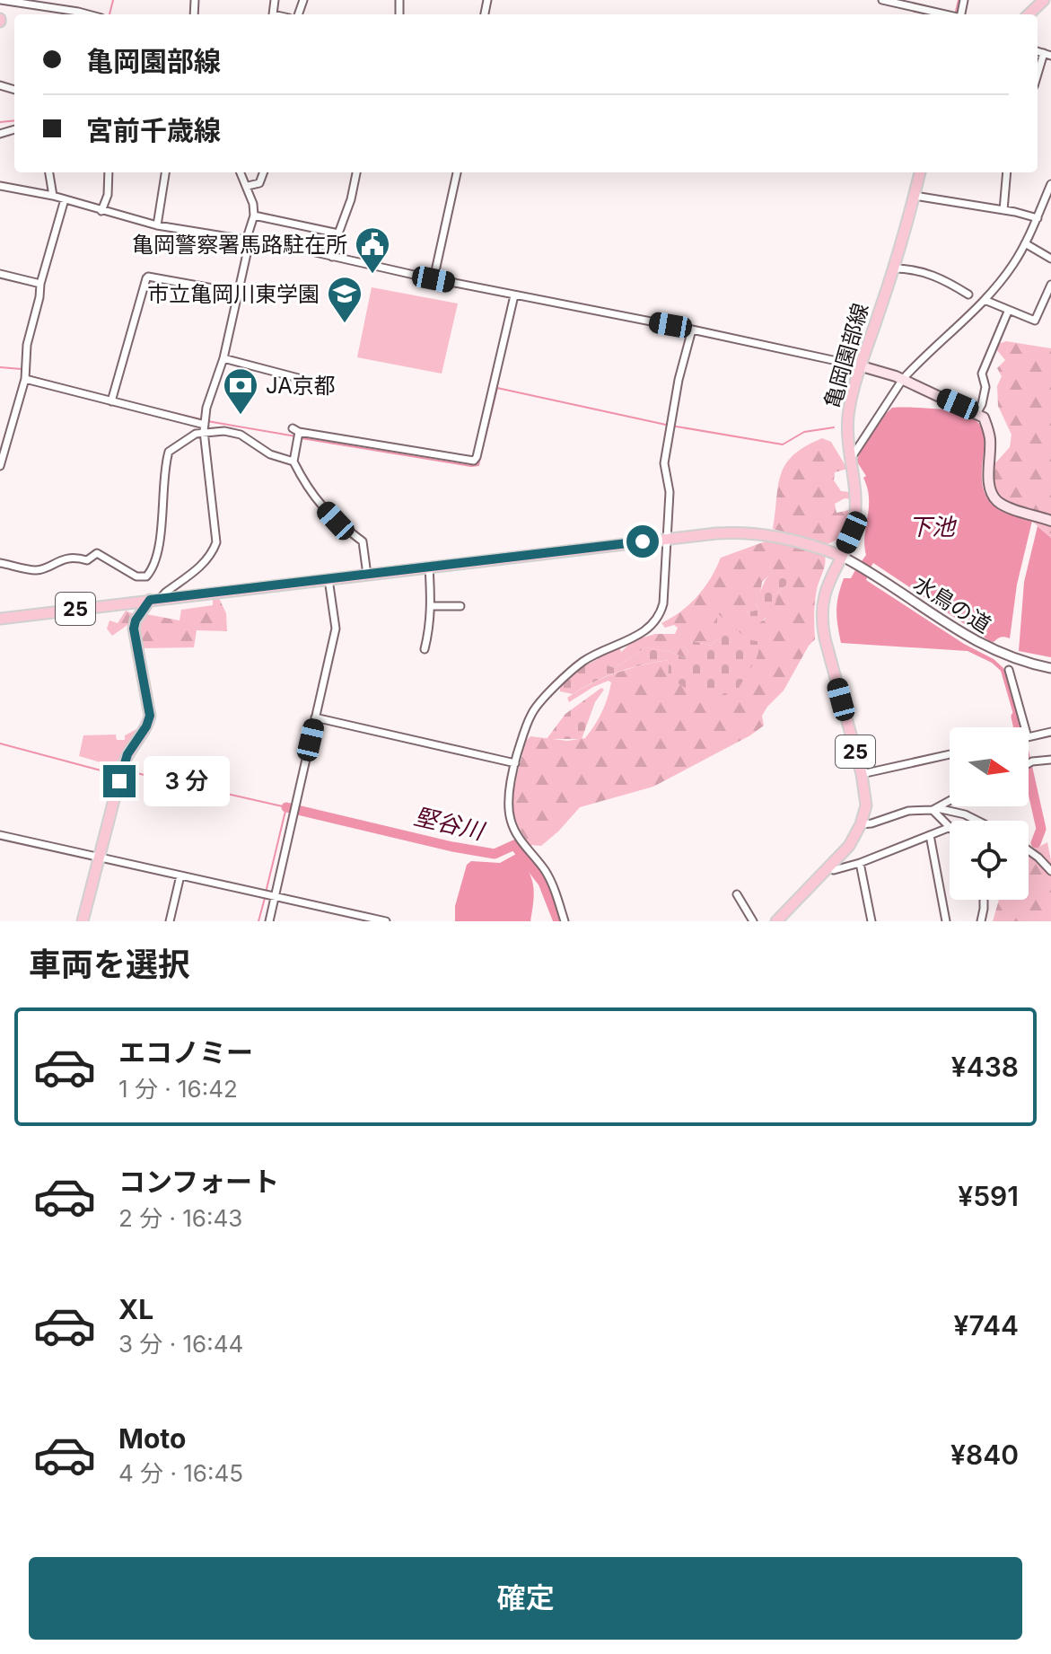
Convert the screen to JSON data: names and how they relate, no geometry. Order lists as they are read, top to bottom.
{
  "streets": {
    "main road": ["亀岡園部線", "25"],
    "street": ["水鳥の道"]
  },
  "crossings": [
    ["亀岡園部線", "水鳥の道"],
    ["亀岡園部線", "25"],
    ["水鳥の道", "25"]
  ],
  "water": ["下池", "堅谷川"],
  "places": {
    "public building": ["亀岡警察署馬路駐在所"],
    "school or university": ["市立亀岡川東学園"],
    "bank": ["JA京都"]
  },
  "north": "right",
  "page": {
    "banner": ["亀岡園部線", "宮前千歳線"],
    "bubble": "3 分",
    "heading": "車両を選択",
    "list": [
      {
        "name": "エコノミー",
        "note": "1 分 · 16:42",
        "value": "¥438"
      },
      {
        "name": "コンフォート",
        "note": "2 分 · 16:43",
        "value": "¥591"
      },
      {
        "name": "XL",
        "note": "3 分 · 16:44",
        "value": "¥744"
      },
      {
        "name": "Moto",
        "note": "4 分 · 16:45",
        "value": "¥840"
      }
    ],
    "buttons": "確定"
  }
}
